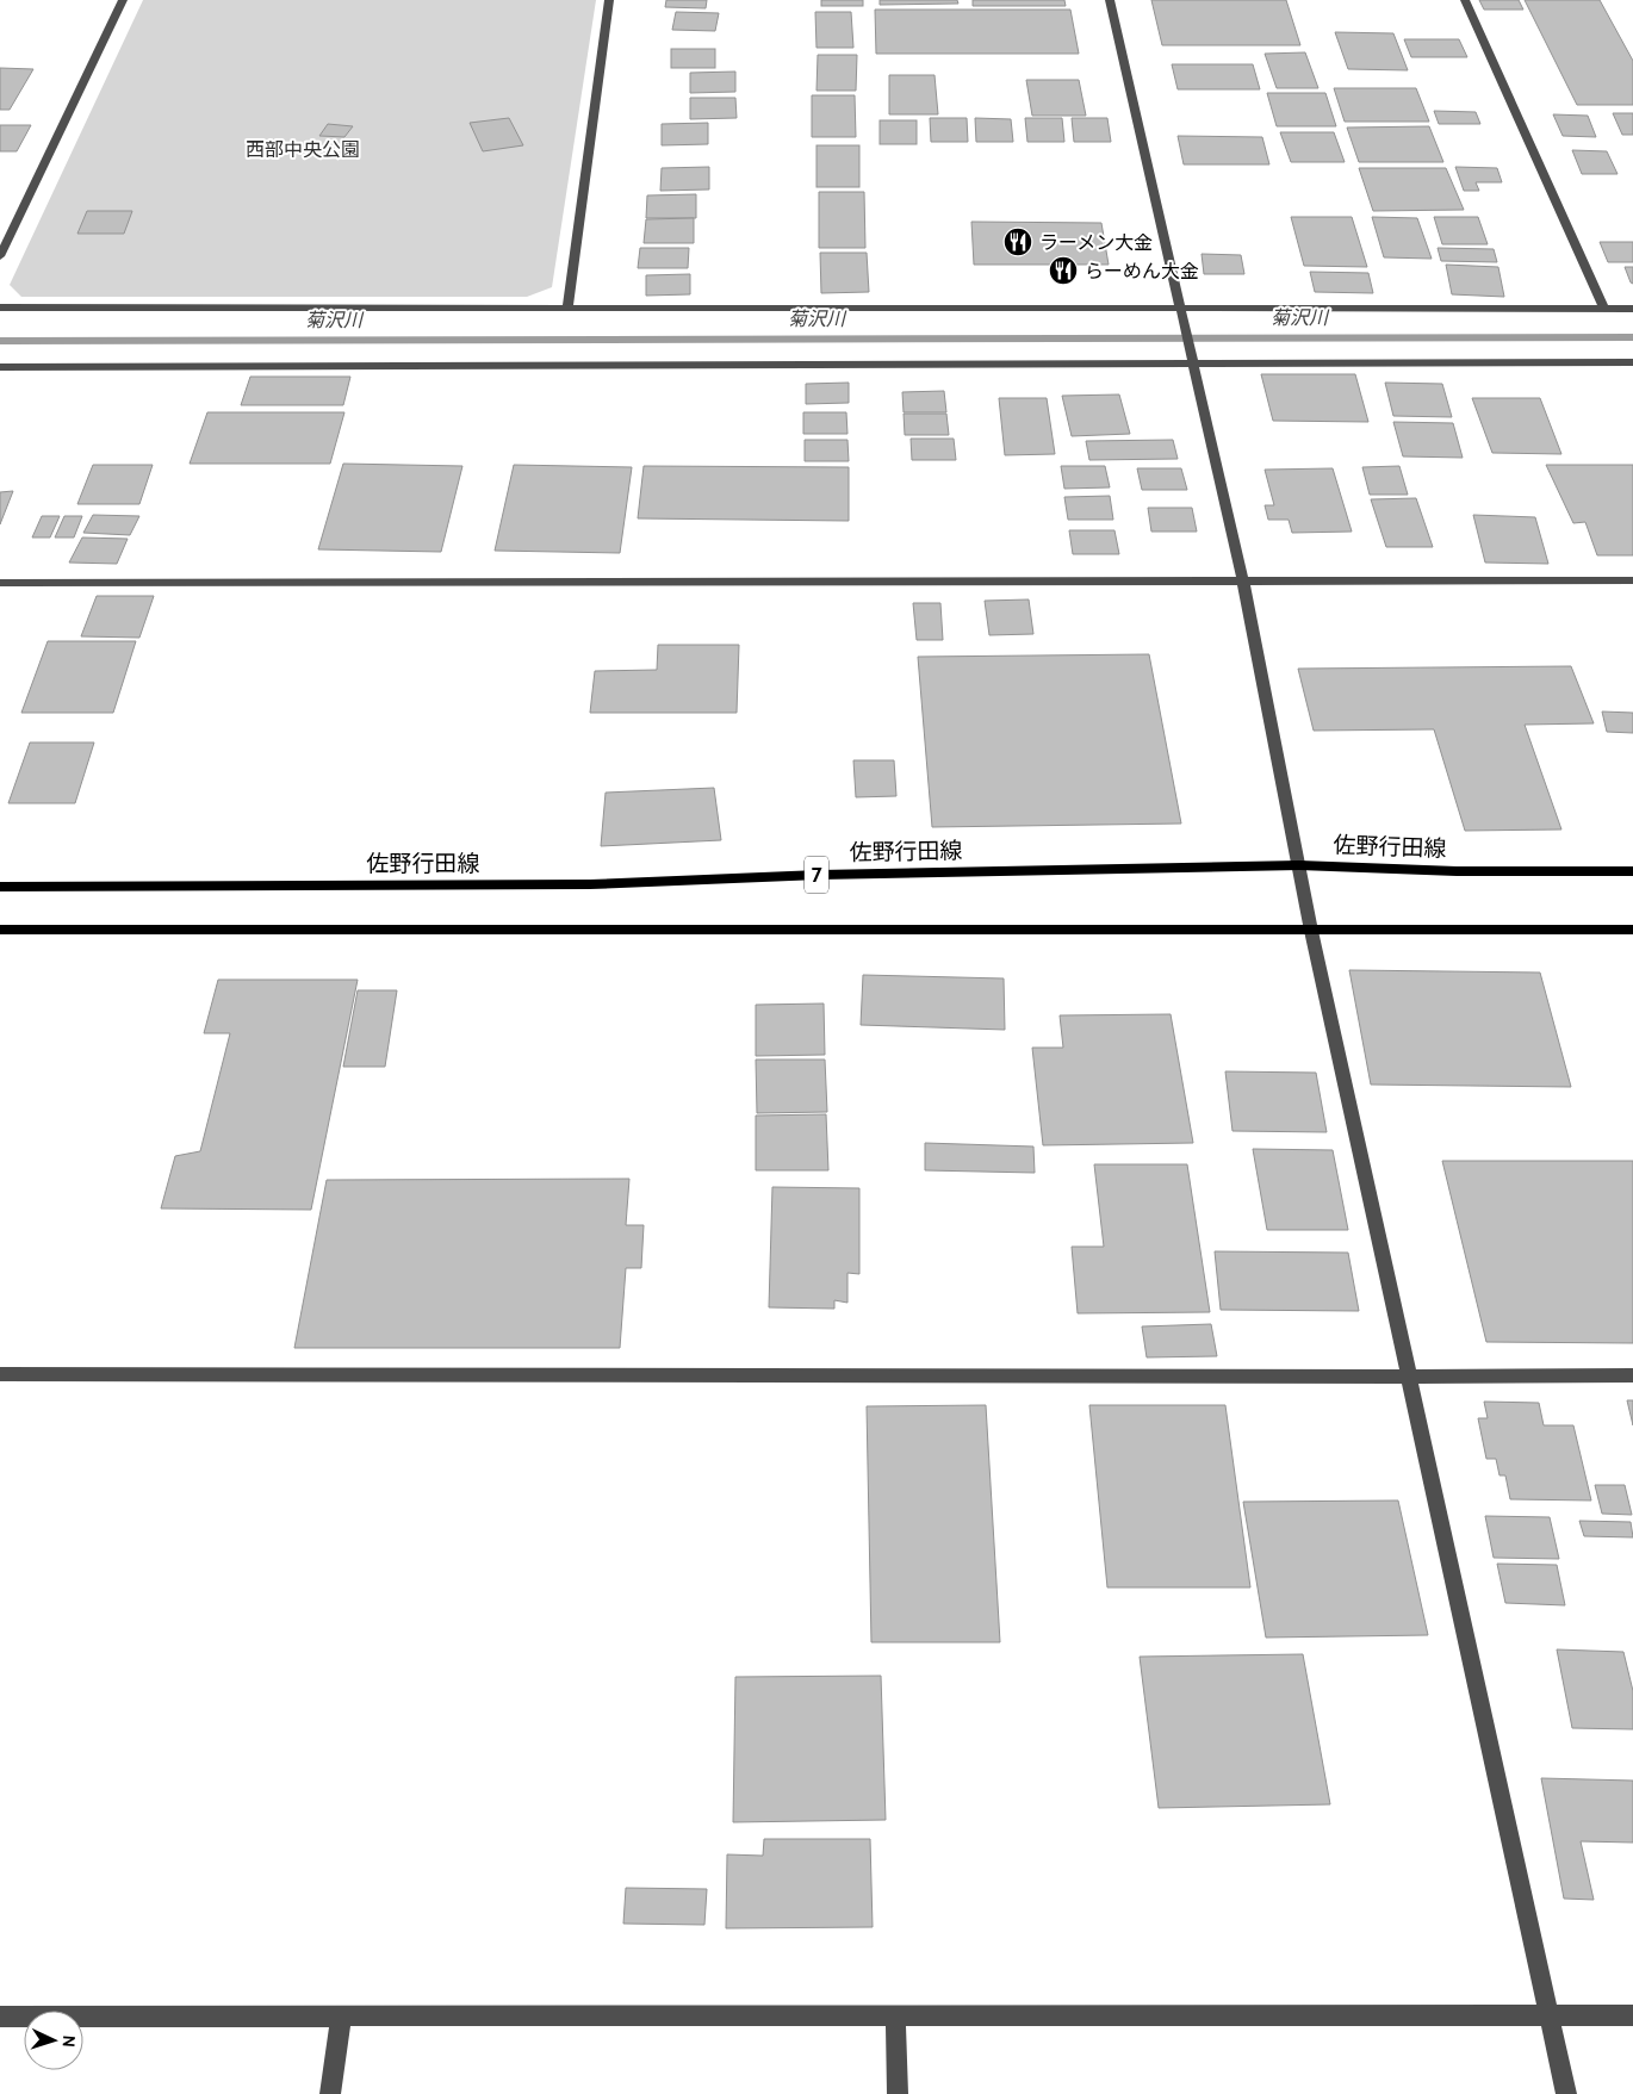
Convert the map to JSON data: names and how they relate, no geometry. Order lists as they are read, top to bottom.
{
  "streets": {
    "main road": ["佐野行田線", "7"]
  },
  "water": ["菊沢川"],
  "parks": ["西部中央公園"],
  "places": {
    "restaurant": ["ラーメン大金", "らーめん大金"]
  },
  "north": "right"
}
